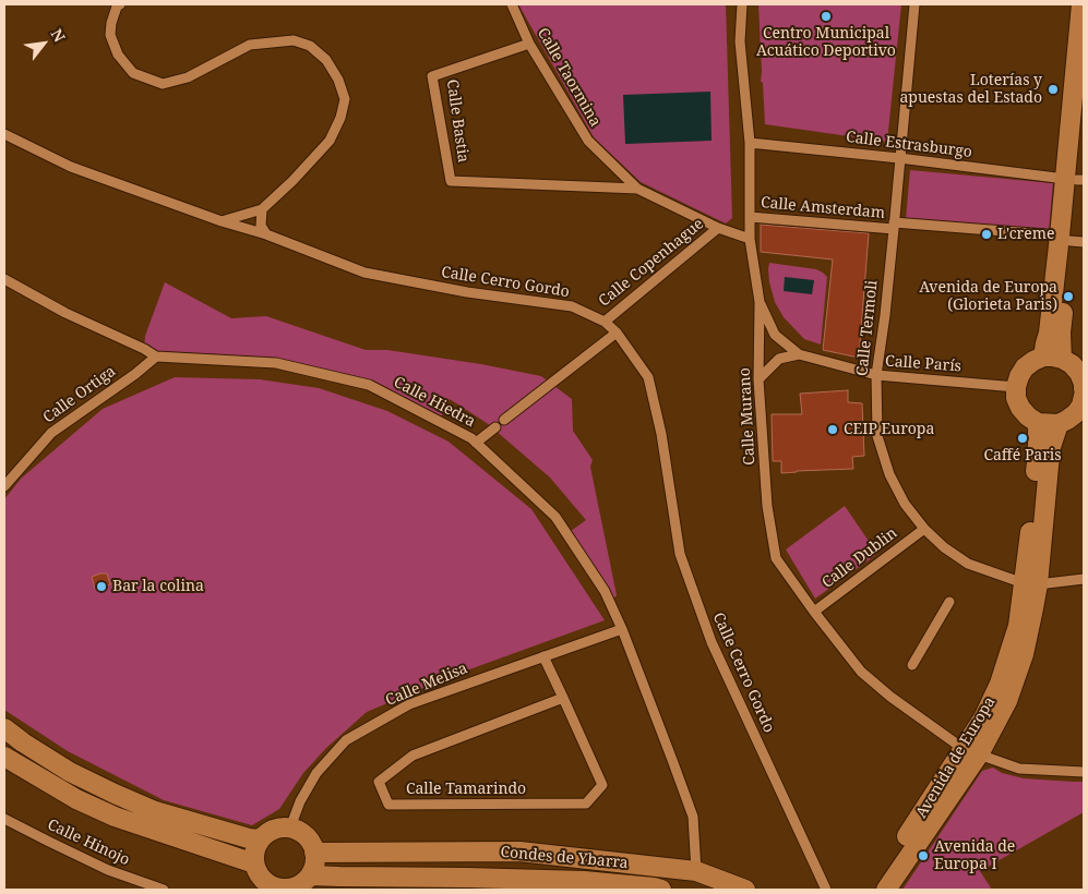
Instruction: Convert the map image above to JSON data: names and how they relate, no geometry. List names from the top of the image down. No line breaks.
{"streets":{"main road":["Avenida de Europa","Condes de Ybarra"],"street":["Calle Taormina","Calle Bastia","Calle Estrasburgo","Calle Amsterdam","Calle Copenhague","Calle Cerro Gordo","Calle Termoli","Calle París","Calle Ortiga","Calle Hiedra","Calle Murano","Calle Dublin","Calle Melisa","Calle Tamarindo","Calle Hinojo"]},"crossings":[["Calle Taormina","Calle Bastia"],["Calle Taormina","Calle Copenhague"],["Calle Taormina","Calle Murano"],["Calle Estrasburgo","Calle Termoli"],["Calle Estrasburgo","Calle Murano"],["Calle Amsterdam","Calle Termoli"],["Calle Amsterdam","Calle Murano"],["Calle Copenhague","Calle Cerro Gordo"],["Calle Termoli","Calle París"],["Calle Termoli","Calle Dublin"],["Calle Termoli","Avenida de Europa"],["Calle París","Calle Murano"],["Calle Ortiga","Calle Hiedra"],["Calle Hiedra","Calle Melisa"],["Calle Hiedra","Condes de Ybarra"],["Calle Murano","Calle Dublin"],["Calle Murano","Avenida de Europa"],["Calle Melisa","Calle Tamarindo"],["Calle Melisa","Condes de Ybarra"]],"places":["Centro Municipal Acuático Deportivo","Loterías y apuestas del Estado","L'creme","Avenida de Europa (Glorieta Paris)","CEIP Europa","Caffé Paris","Bar la colina","Avenida de Europa I"],"north":"top right"}
